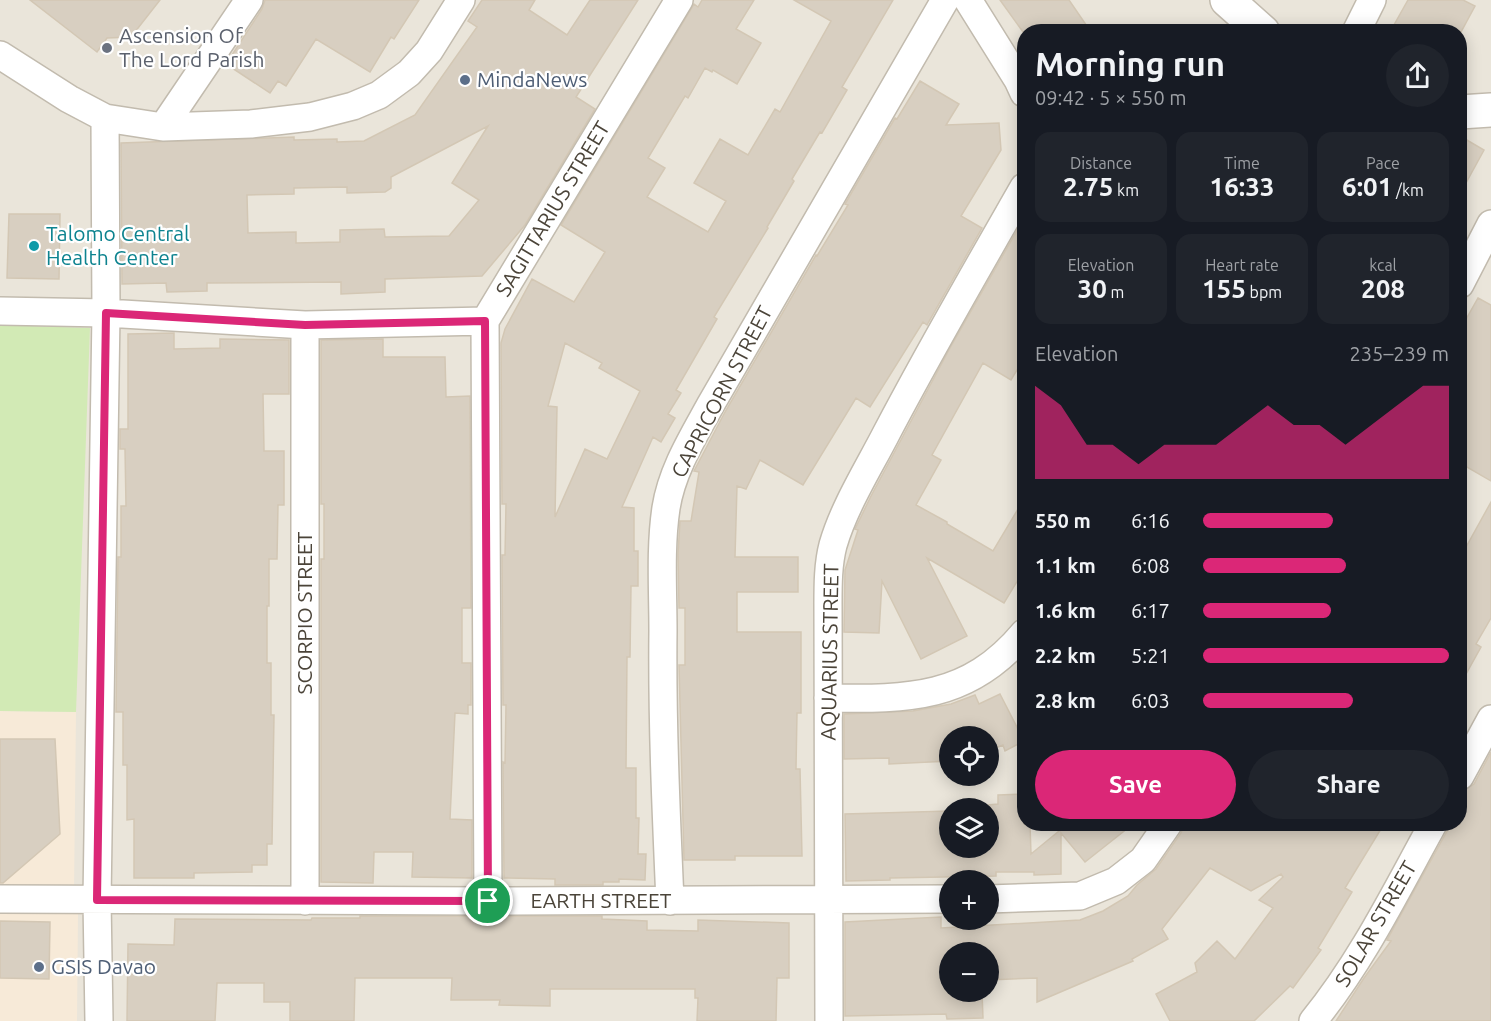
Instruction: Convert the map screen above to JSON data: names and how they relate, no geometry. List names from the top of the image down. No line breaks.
{"streets":{"street":["SAGITTARIUS STREET","CAPRICORN STREET","SCORPIO STREET","AQUARIUS STREET","EARTH STREET","SOLAR STREET"]},"crossings":[["CAPRICORN STREET","EARTH STREET"],["SCORPIO STREET","EARTH STREET"],["AQUARIUS STREET","EARTH STREET"]],"places":["Ascension Of The Lord Parish","MindaNews","Talomo Central Health Center","GSIS Davao"],"page":{"heading":["Morning run","09:42 · 5 × 550 m"],"stats":[["Distance","2.75 km"],["Time","16:33"],["Pace","6:01 /km"],["Elevation","30 m"],["Heart rate","155 bpm"],["kcal","208"]],"chart":["Elevation","235–239 m"],"list":[{"name":"550 m","note":"6:16"},{"name":"1.1 km","note":"6:08"},{"name":"1.6 km","note":"6:17"},{"name":"2.2 km","note":"5:21"},{"name":"2.8 km","note":"6:03"}],"map_buttons":["+","−"],"buttons":["Save","Share"]}}
